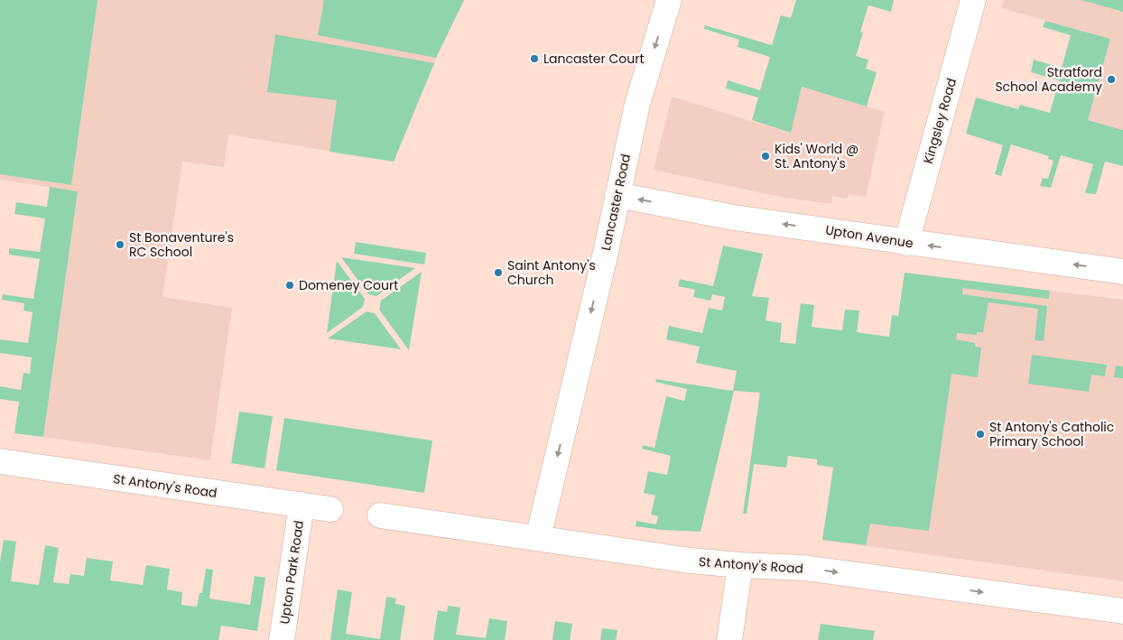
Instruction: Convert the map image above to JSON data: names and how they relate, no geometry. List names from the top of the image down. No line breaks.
{"streets":{"street":["Kingsley Road","Lancaster Road","Upton Avenue","St Antony's Road","Upton Park Road"]},"crossings":[["Kingsley Road","Upton Avenue"],["Lancaster Road","Upton Avenue"],["Lancaster Road","St Antony's Road"],["St Antony's Road","Upton Park Road"]],"one_way":["Lancaster Road","Upton Avenue","St Antony's Road"],"places":["Lancaster Court","Stratford School Academy","Kids' World @ St. Antony's","St Bonaventure's RC School","Saint Antony's Church","Domeney Court","St Antony's Catholic Primary School"]}
